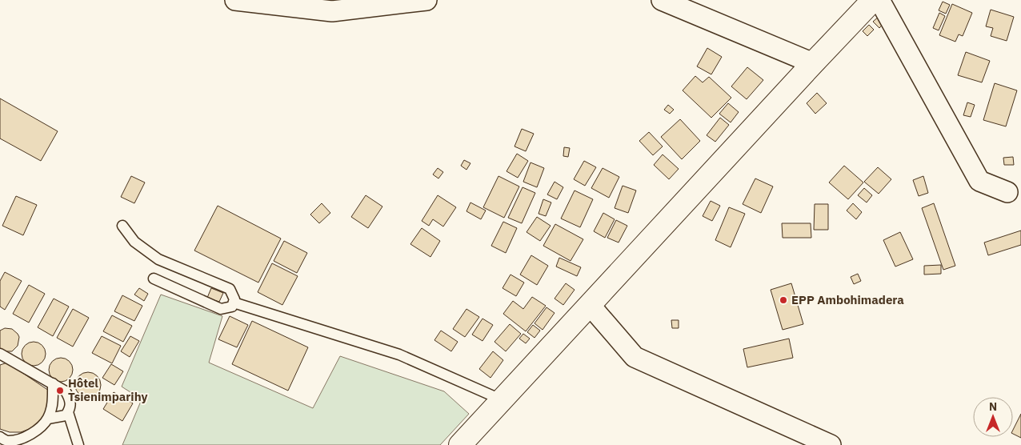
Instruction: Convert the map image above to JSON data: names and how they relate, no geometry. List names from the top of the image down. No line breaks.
{"places":["EPP Ambohimadera","Hôtel Tsienimparihy"],"north":"top"}
